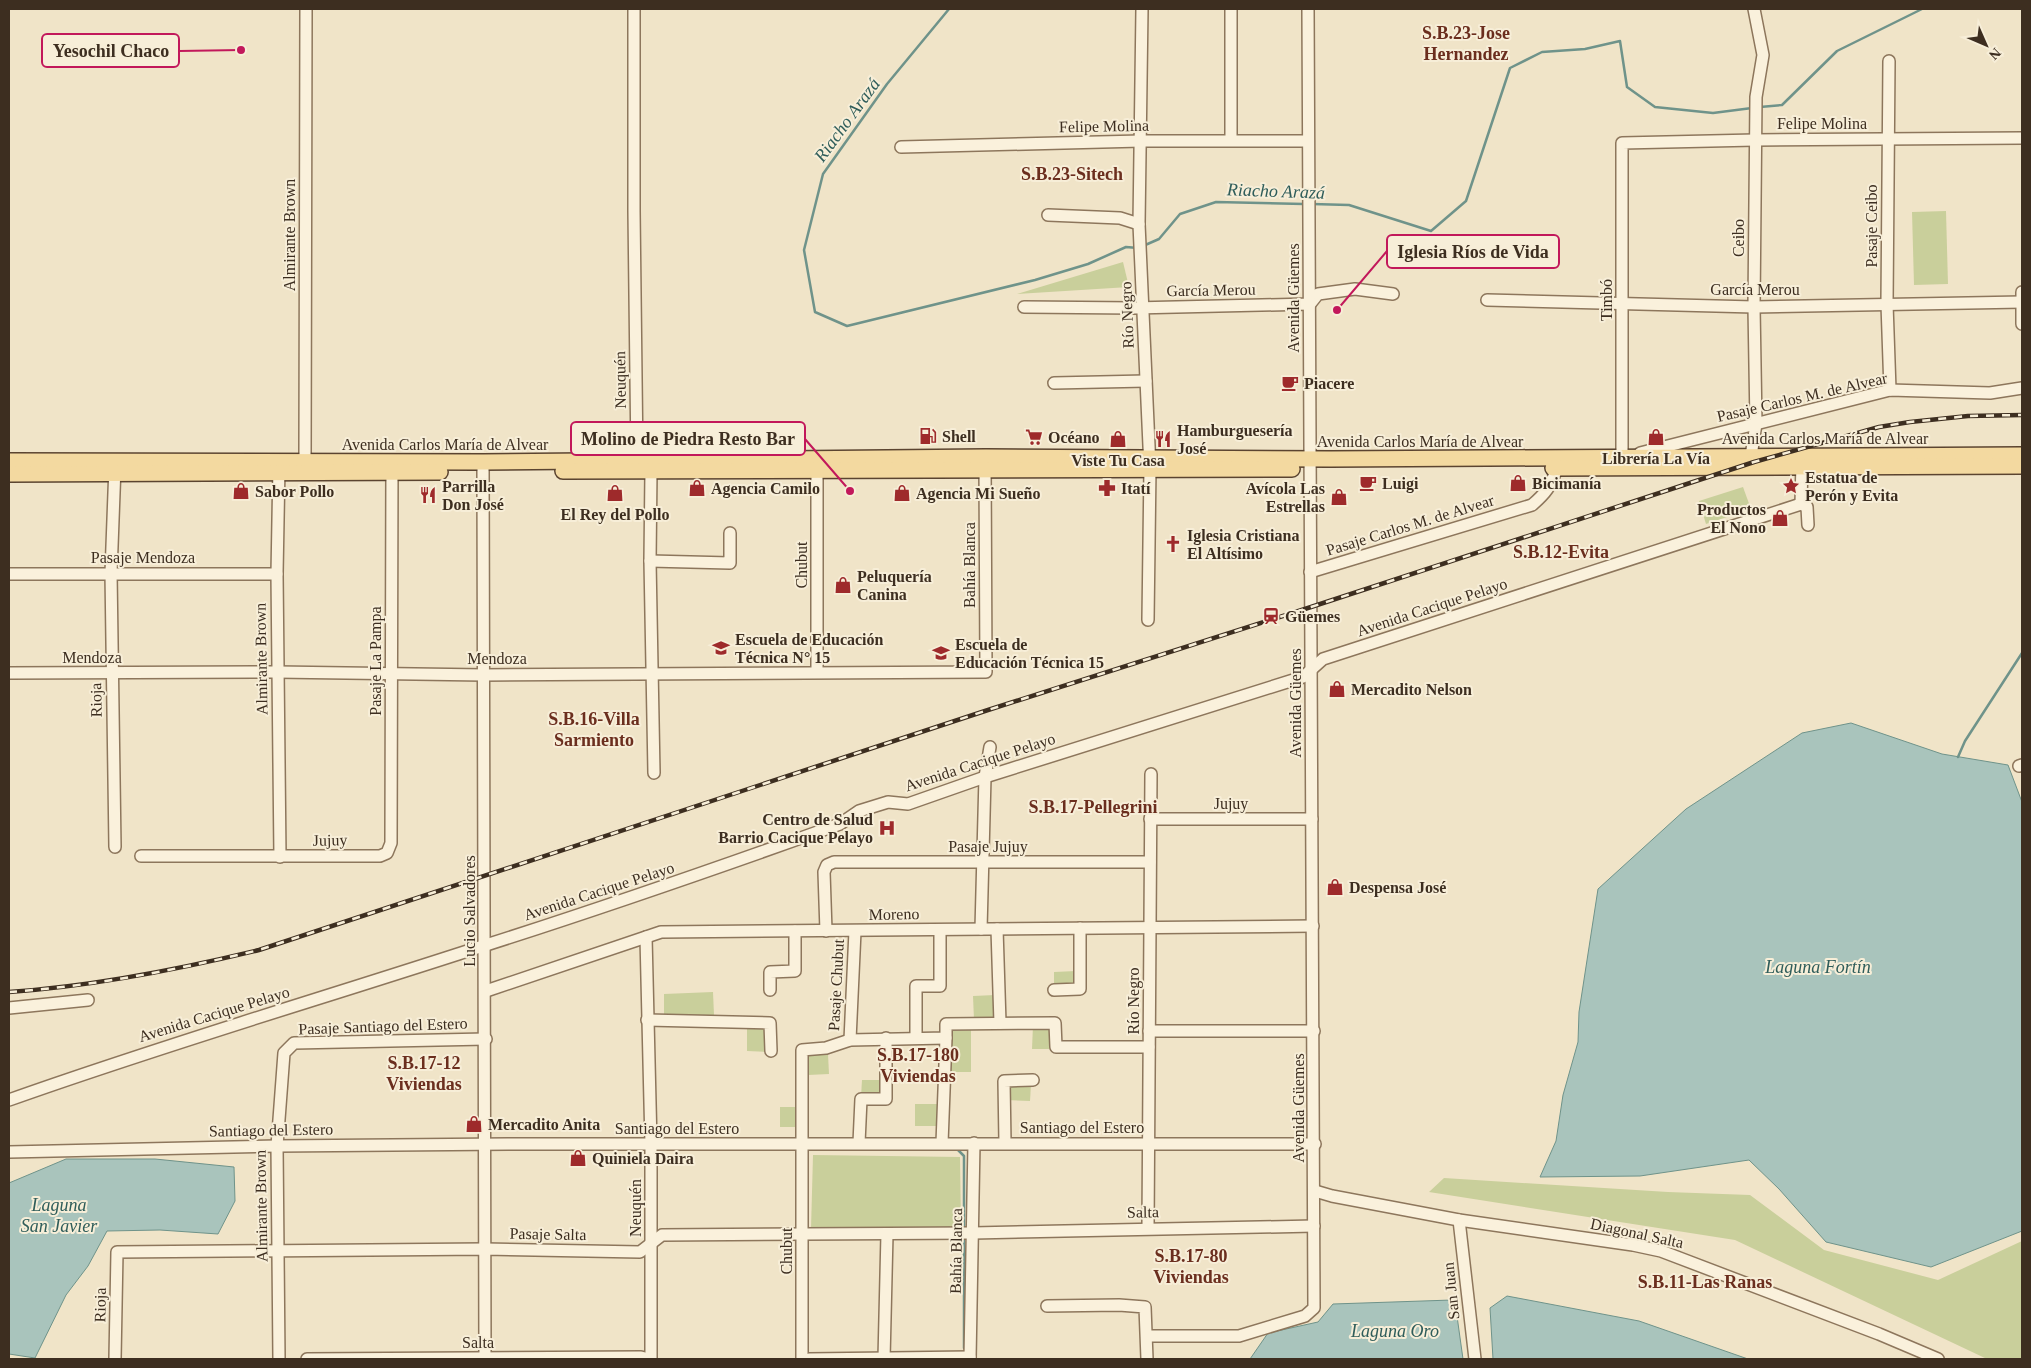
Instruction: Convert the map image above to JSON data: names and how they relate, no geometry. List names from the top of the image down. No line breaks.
{"streets":{"main road":["Avenida Carlos María de Alvear"],"street":["Felipe Molina","Pasaje Ceibo","Almirante Brown","Ceibo","García Merou","Avenida Güemes","Timbó","Río Negro","Neuquén","Pasaje Carlos M. de Alvear","Pasaje Mendoza","Chubut","Bahía Blanca","Avenida Cacique Pelayo","Mendoza","Pasaje La Pampa","Rioja","Jujuy","Pasaje Jujuy","Lucio Salvadores","Moreno","Pasaje Chubut","Pasaje Santiago del Estero","Santiago del Estero","Salta","Diagonal Salta","Pasaje Salta","San Juan"]},"crossings":[["Felipe Molina","Pasaje Ceibo"],["Felipe Molina","Ceibo"],["Felipe Molina","Avenida Güemes"],["Felipe Molina","Timbó"],["Felipe Molina","Río Negro"],["Pasaje Ceibo","García Merou"],["Pasaje Ceibo","Pasaje Carlos M. de Alvear"],["Almirante Brown","Avenida Carlos María de Alvear"],["Almirante Brown","Pasaje Mendoza"],["Almirante Brown","Mendoza"],["Almirante Brown","Jujuy"],["Almirante Brown","Pasaje Santiago del Estero"],["Almirante Brown","Santiago del Estero"],["Almirante Brown","Pasaje Salta"],["Ceibo","García Merou"],["Ceibo","Pasaje Carlos M. de Alvear"],["Ceibo","Avenida Carlos María de Alvear"],["García Merou","Avenida Güemes"],["García Merou","Timbó"],["García Merou","Río Negro"],["Avenida Güemes","Pasaje Carlos M. de Alvear"],["Avenida Güemes","Avenida Carlos María de Alvear"],["Avenida Güemes","Avenida Cacique Pelayo"],["Avenida Güemes","Jujuy"],["Avenida Güemes","Moreno"],["Avenida Güemes","Santiago del Estero"],["Avenida Güemes","Salta"],["Avenida Güemes","Diagonal Salta"],["Timbó","Pasaje Carlos M. de Alvear"],["Timbó","Avenida Carlos María de Alvear"],["Río Negro","Avenida Carlos María de Alvear"],["Río Negro","Jujuy"],["Río Negro","Pasaje Jujuy"],["Río Negro","Moreno"],["Río Negro","Santiago del Estero"],["Río Negro","Salta"],["Neuquén","Avenida Carlos María de Alvear"],["Neuquén","Moreno"],["Neuquén","Santiago del Estero"],["Neuquén","Salta"],["Neuquén","Pasaje Salta"],["Pasaje Carlos M. de Alvear","Avenida Carlos María de Alvear"],["Avenida Carlos María de Alvear","Chubut"],["Avenida Carlos María de Alvear","Bahía Blanca"],["Avenida Carlos María de Alvear","Pasaje La Pampa"],["Avenida Carlos María de Alvear","Rioja"],["Avenida Carlos María de Alvear","Lucio Salvadores"],["Pasaje Mendoza","Rioja"],["Chubut","Mendoza"],["Chubut","Pasaje Chubut"],["Chubut","Santiago del Estero"],["Chubut","Pasaje Salta"],["Bahía Blanca","Mendoza"],["Bahía Blanca","Santiago del Estero"],["Bahía Blanca","Salta"],["Bahía Blanca","Pasaje Salta"],["Avenida Cacique Pelayo","Lucio Salvadores"],["Mendoza","Pasaje La Pampa"],["Mendoza","Rioja"],["Mendoza","Lucio Salvadores"],["Pasaje La Pampa","Jujuy"],["Rioja","Pasaje Salta"],["Pasaje Jujuy","Pasaje Chubut"],["Lucio Salvadores","Moreno"],["Lucio Salvadores","Pasaje Santiago del Estero"],["Lucio Salvadores","Santiago del Estero"],["Lucio Salvadores","Salta"],["Lucio Salvadores","Pasaje Salta"],["Moreno","Pasaje Chubut"],["Salta","Pasaje Salta"],["Diagonal Salta","San Juan"]],"districts":["S.B.23-Jose Hernandez","S.B.23-Sitech","S.B.12-Evita","S.B.16-Villa Sarmiento","S.B.17-Pellegrini","S.B.17-180 Viviendas","S.B.17-12 Viviendas","S.B.17-80 Viviendas","S.B.11-Las Ranas"],"water":["Riacho Arazá","Laguna Fortín","Laguna San Javier","Laguna Oro"],"places":{"other":["Yesochil Chaco","Iglesia Ríos de Vida","Molino de Piedra Resto Bar"],"cafe":["Piacere","Luigi"],"fuel station":["Shell"],"supermarket":["Océano"],"shop":["Librería La Vía","Viste Tu Casa","Bicimanía","Agencia Camilo","Sabor Pollo","El Rey del Pollo","Agencia Mi Sueño","Avícola Las Estrellas","Productos El Nono","Peluquería Canina","Mercadito Nelson","Despensa José","Mercadito Anita","Quiniela Daira"],"restaurant":["Hamburguesería José","Parrilla Don José"],"place":["Estatua de Perón y Evita"],"pharmacy":["Itatí"],"church":["Iglesia Cristiana El Altísimo"],"station":["Güemes"],"school or university":["Escuela de Educación Técnica N° 15","Escuela de Educación Técnica 15"],"hospital":["Centro de Salud Barrio Cacique Pelayo"]},"north":"bottom right"}
